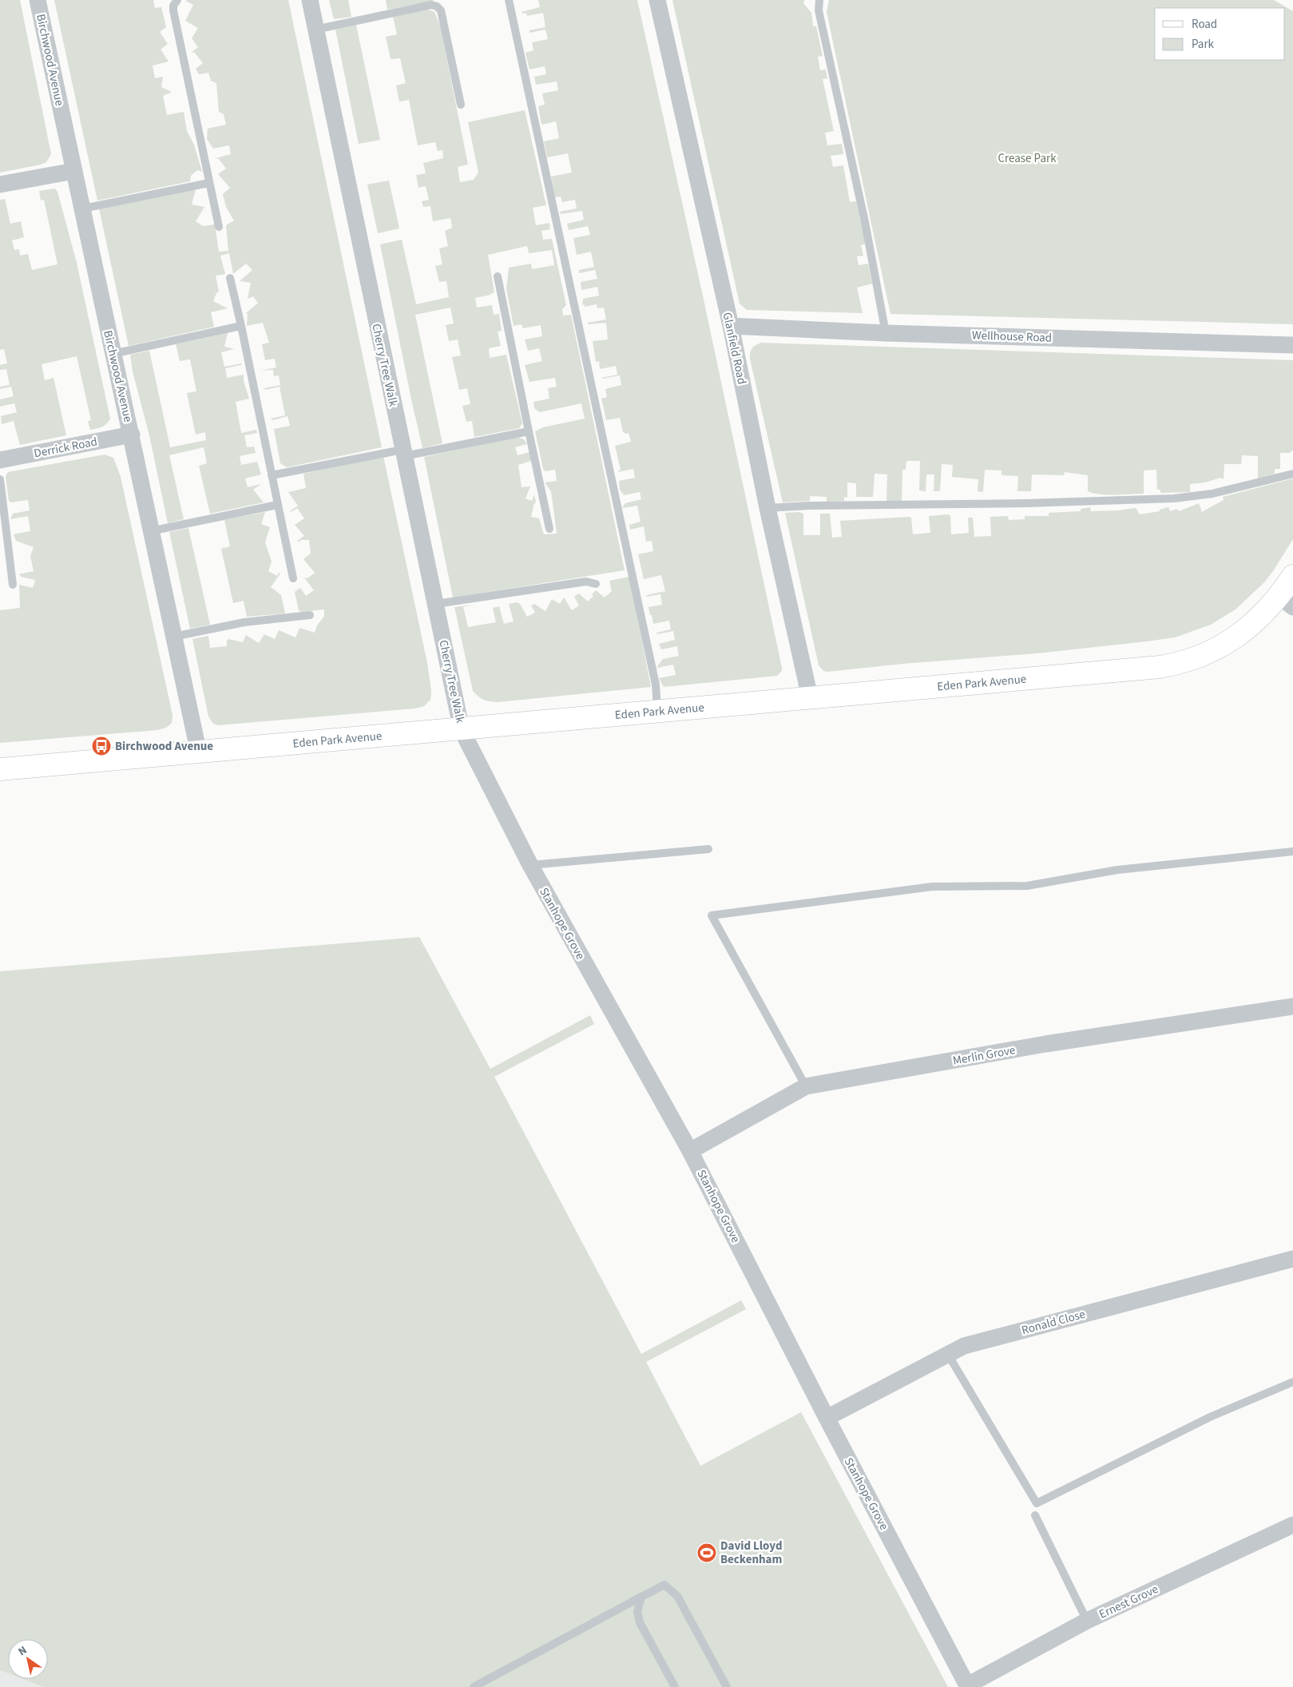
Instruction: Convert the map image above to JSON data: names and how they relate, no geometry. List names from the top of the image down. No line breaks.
{"streets":{"street":["Birchwood Avenue","Wellhouse Road","Glanfield Road","Cherry Tree Walk","Derrick Road","Eden Park Avenue","Stanhope Grove","Merlin Grove","Ronald Close","Ernest Grove"]},"crossings":[["Birchwood Avenue","Derrick Road"],["Birchwood Avenue","Eden Park Avenue"],["Wellhouse Road","Glanfield Road"],["Glanfield Road","Eden Park Avenue"],["Cherry Tree Walk","Eden Park Avenue"],["Cherry Tree Walk","Stanhope Grove"],["Eden Park Avenue","Stanhope Grove"],["Stanhope Grove","Merlin Grove"],["Stanhope Grove","Ronald Close"],["Stanhope Grove","Ernest Grove"]],"parks":["Crease Park"],"places":{"bus stop":["Birchwood Avenue"],"sports":["David Lloyd Beckenham"]},"legend":["Road","Park"],"north":"top left"}
